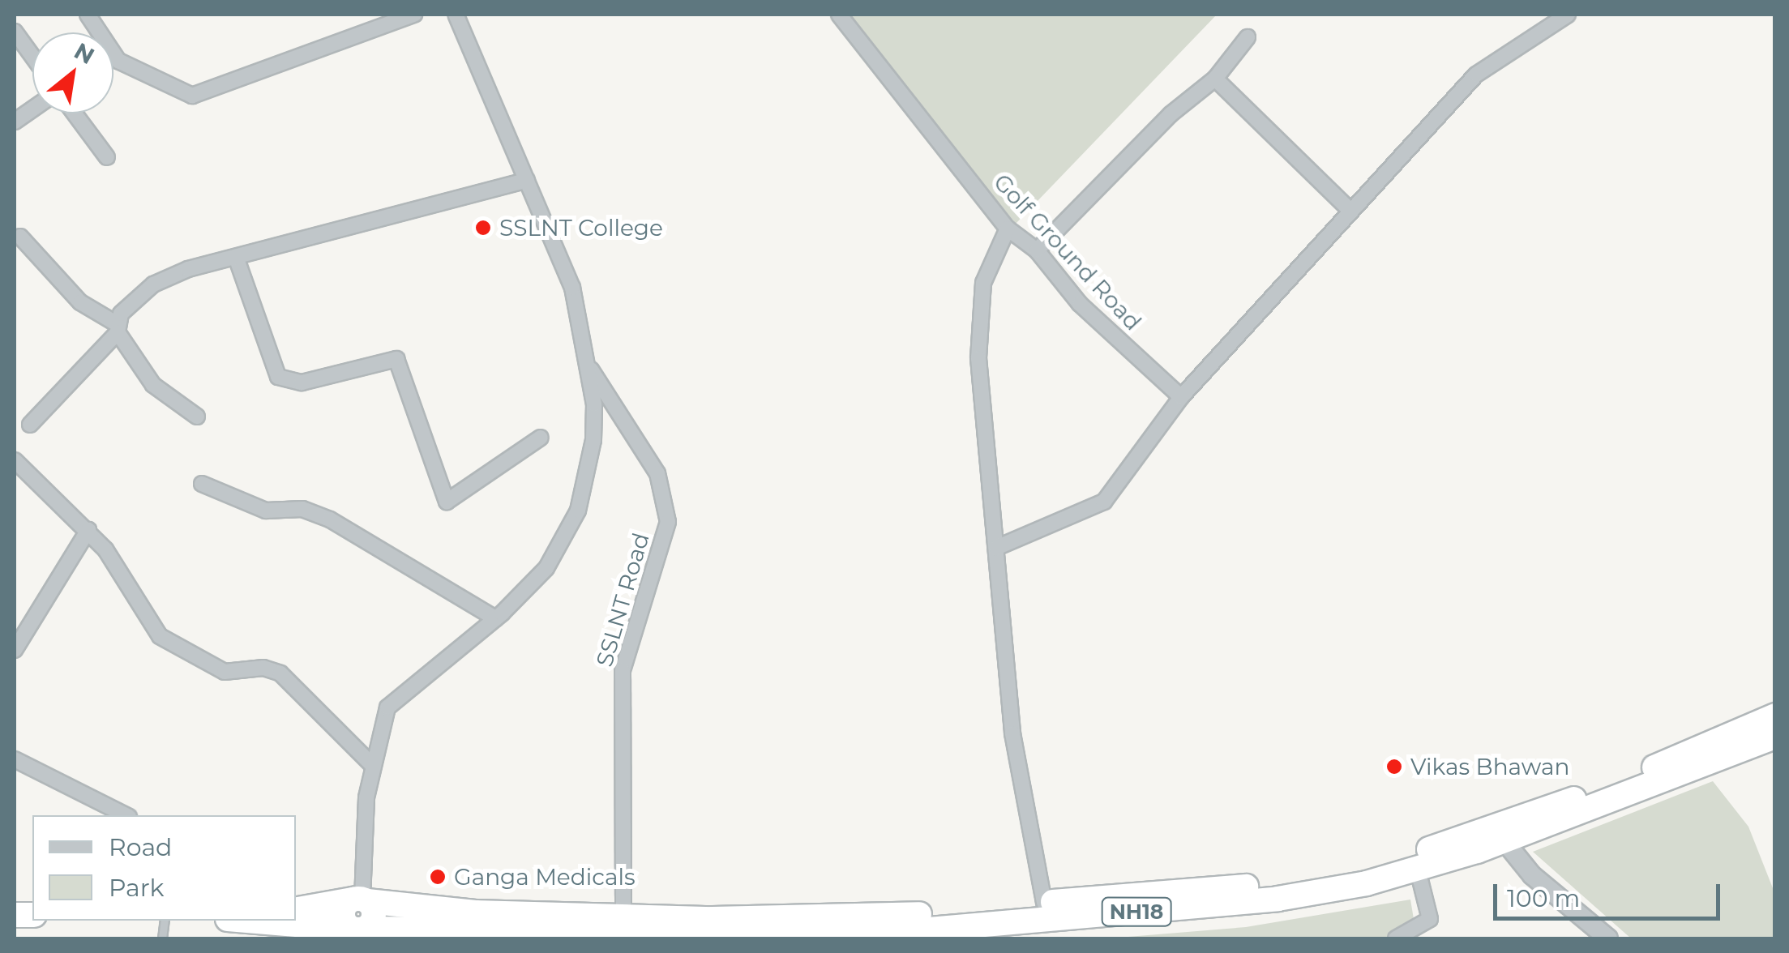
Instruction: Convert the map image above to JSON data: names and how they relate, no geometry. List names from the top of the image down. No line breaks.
{"streets":{"highway":["NH18"],"street":["Golf Ground Road","SSLNT Road"]},"crossings":[["SSLNT Road","NH18"]],"places":["SSLNT College","Vikas Bhawan","Ganga Medicals"],"legend":["Road","Park"],"scale_bar":"100 m","north":"top right"}
